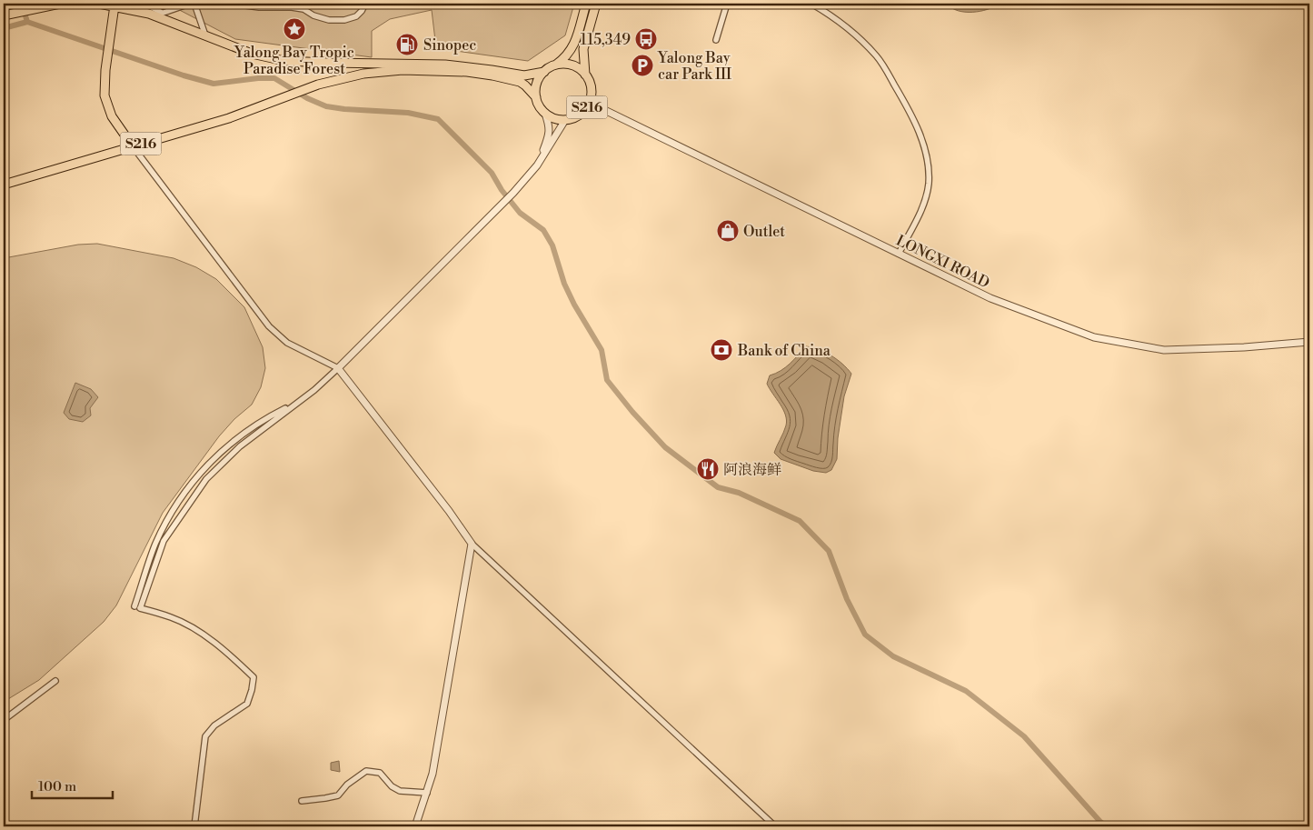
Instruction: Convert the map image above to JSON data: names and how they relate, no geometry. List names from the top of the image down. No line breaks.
{"streets":{"main road":["S216"],"street":["LONGXI ROAD"]},"crossings":[["S216","LONGXI ROAD"]],"places":{"place":["Yalong Bay Tropic Paradise Forest"],"bus stop":["115,349"],"fuel station":["Sinopec"],"parking":["Yalong Bay car Park III"],"shop":["Outlet"],"bank":["Bank of China"],"restaurant":["阿浪海鲜"]},"scale_bar":"100 m"}
